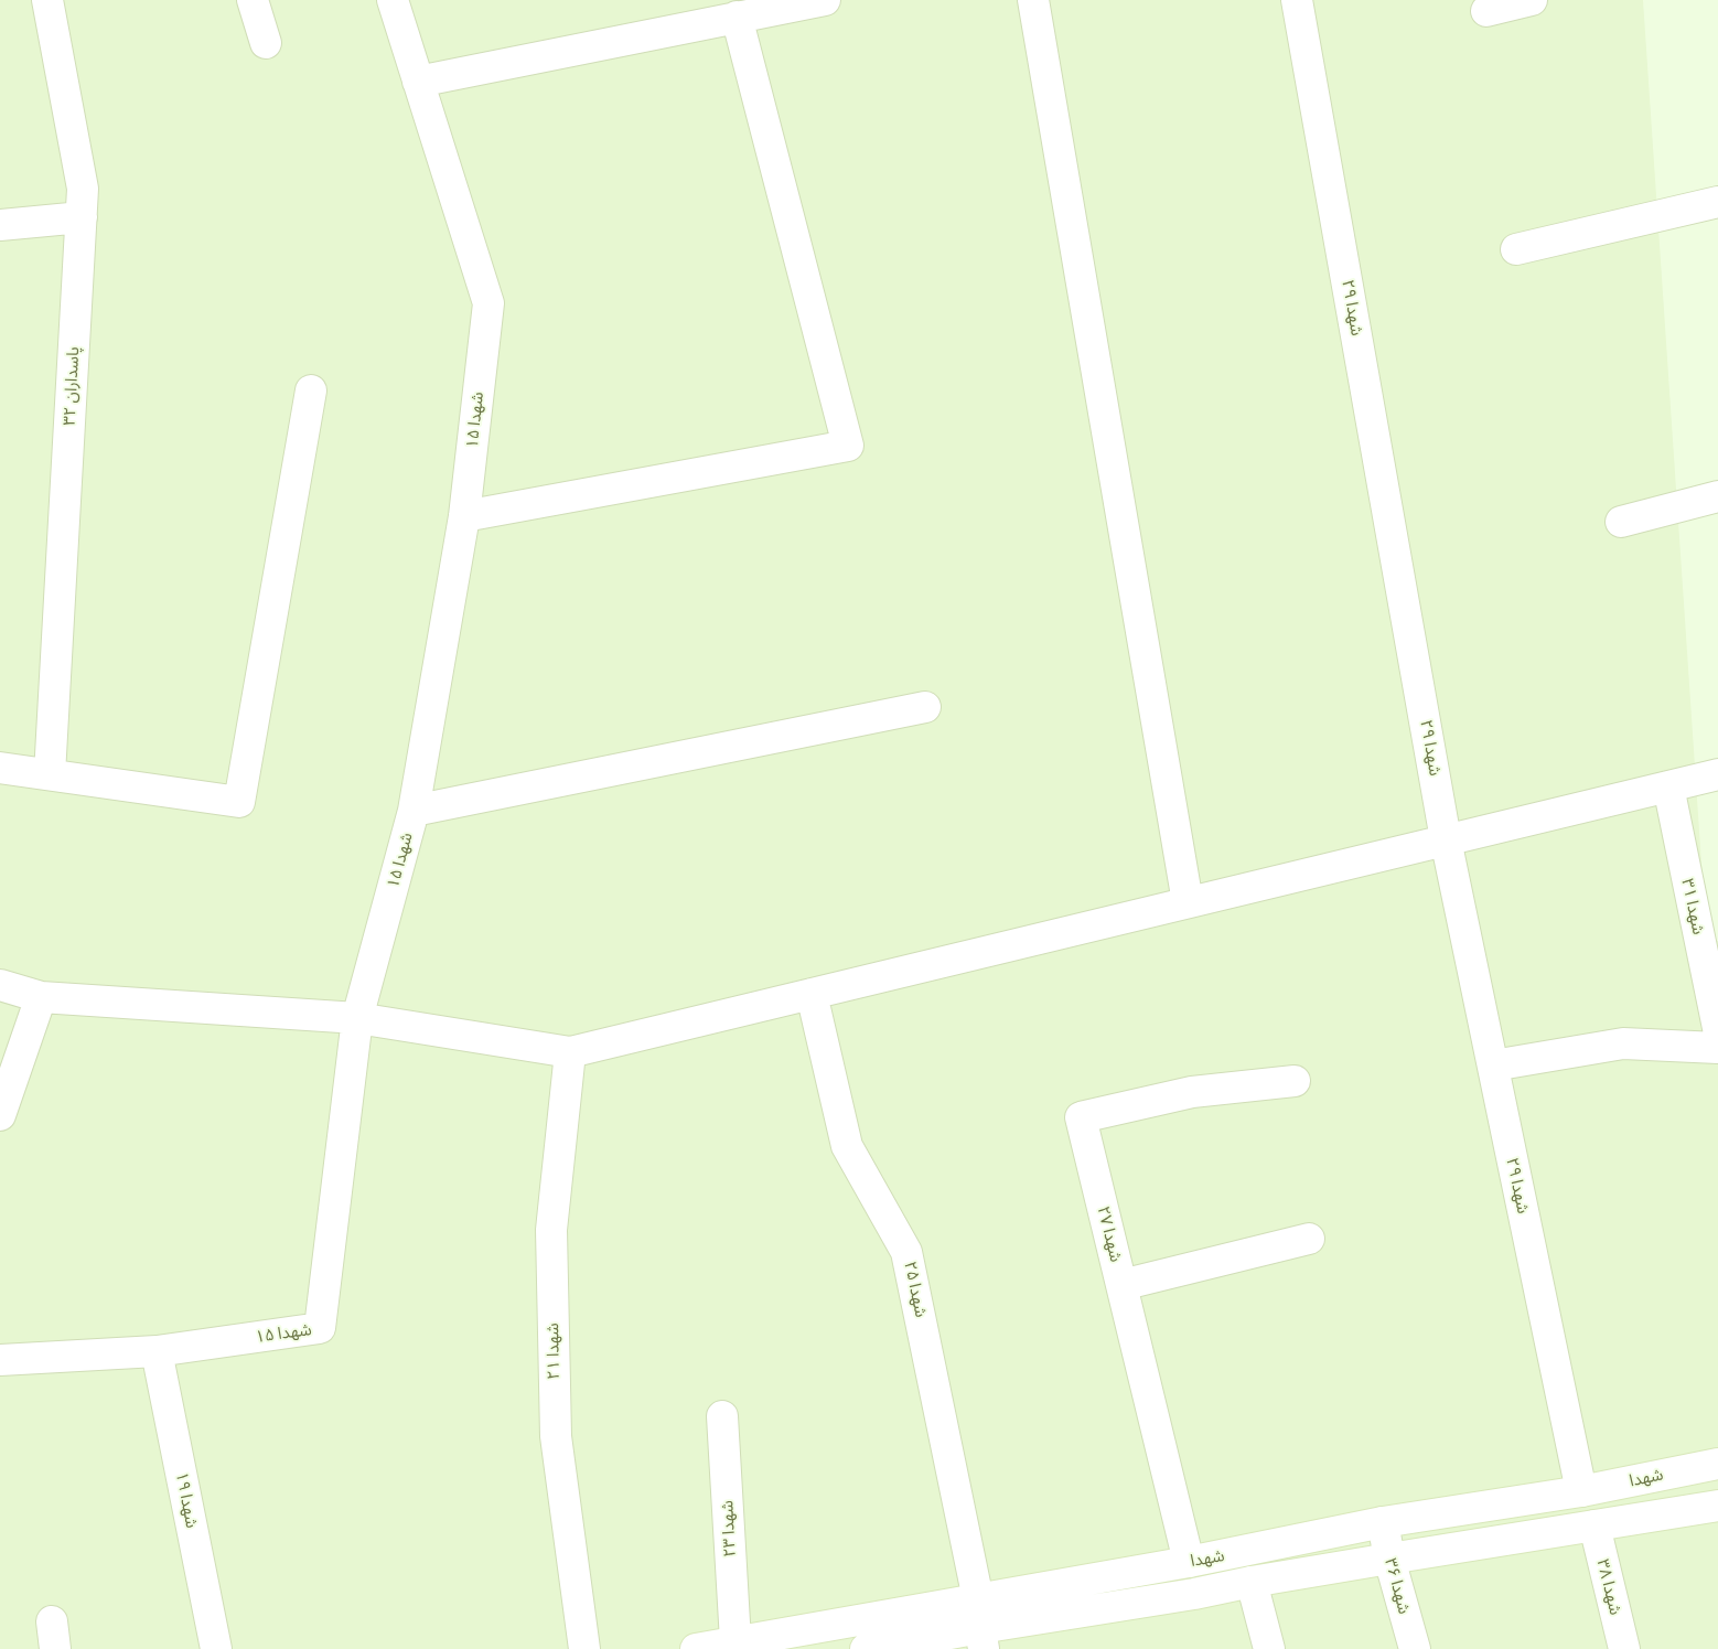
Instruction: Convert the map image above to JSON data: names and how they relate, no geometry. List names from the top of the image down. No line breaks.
{"streets":{"street":["شهدا ۲۹","پاسداران ۳۲","شهدا ۱۵","شهدا ۳۱","شهدا ۲۷","شهدا ۲۵","شهدا ۲۱","شهدا","شهدا ۱۹","شهدا ۲۳","شهدا ۳۶","شهدا ۳۸"]},"crossings":[["شهدا ۲۹","شهدا"],["شهدا ۱۵","شهدا ۱۹"],["شهدا ۲۷","شهدا"],["شهدا ۲۵","شهدا"],["شهدا","شهدا ۲۳"],["شهدا","شهدا ۳۶"],["شهدا","شهدا ۳۸"]]}
